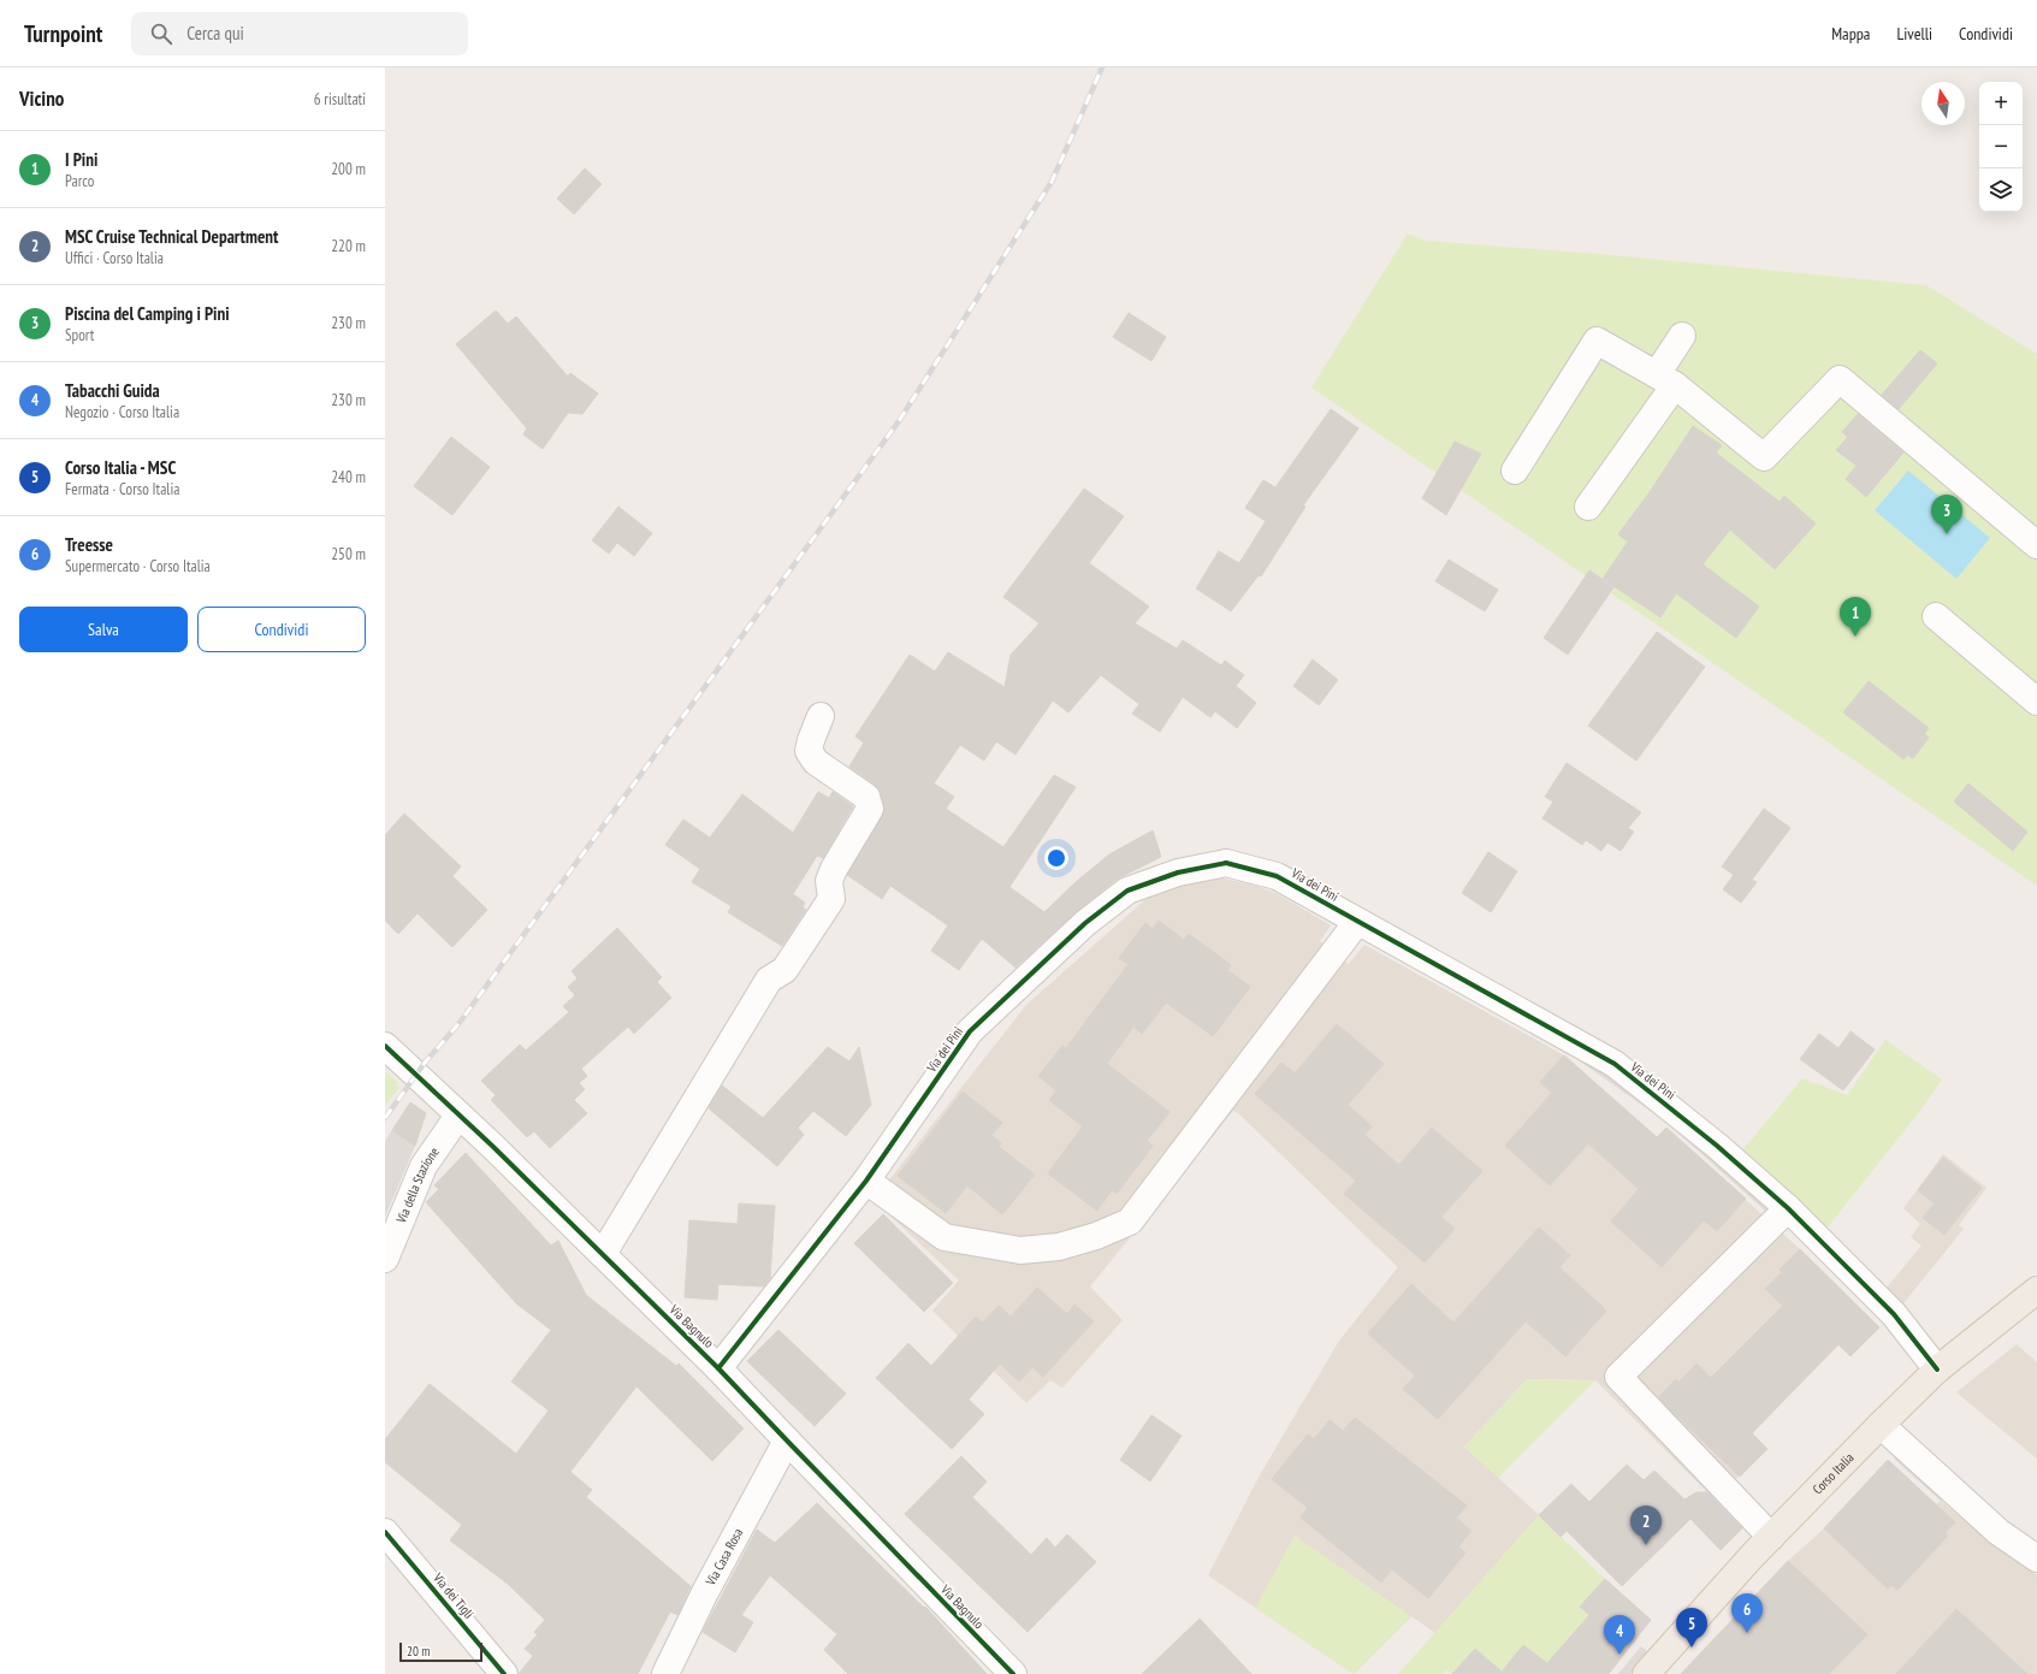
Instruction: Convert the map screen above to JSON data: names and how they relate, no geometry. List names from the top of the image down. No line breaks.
{"streets":{"main road":["Corso Italia"],"street":["Via dei Pini","Via della Stazione","Via Bagnulo","Via Casa Rosa","Via dei Tigli"]},"crossings":[["Via dei Pini","Via Bagnulo"],["Via dei Pini","Corso Italia"],["Via della Stazione","Via Bagnulo"],["Via Bagnulo","Via Casa Rosa"]],"scale_bar":"20 m","north":"top","page":{"header":"Turnpoint","search":"Cerca qui","nav":["Mappa","Livelli","Condividi"],"heading":["Vicino","6 risultati"],"map_buttons":["+","−"],"list":[{"mark":"1","name":"I Pini","note":"Parco","value":"200 m"},{"mark":"2","name":"MSC Cruise Technical Department","note":"Uffici · Corso Italia","value":"220 m"},{"mark":"3","name":"Piscina del Camping i Pini","note":"Sport","value":"230 m"},{"mark":"4","name":"Tabacchi Guida","note":"Negozio · Corso Italia","value":"230 m"},{"mark":"5","name":"Corso Italia - MSC","note":"Fermata · Corso Italia","value":"240 m"},{"mark":"6","name":"Treesse","note":"Supermercato · Corso Italia","value":"250 m"}],"pins":["3","1","2","6","5","4"],"buttons":["Salva","Condividi"],"scale":"20 m"}}
